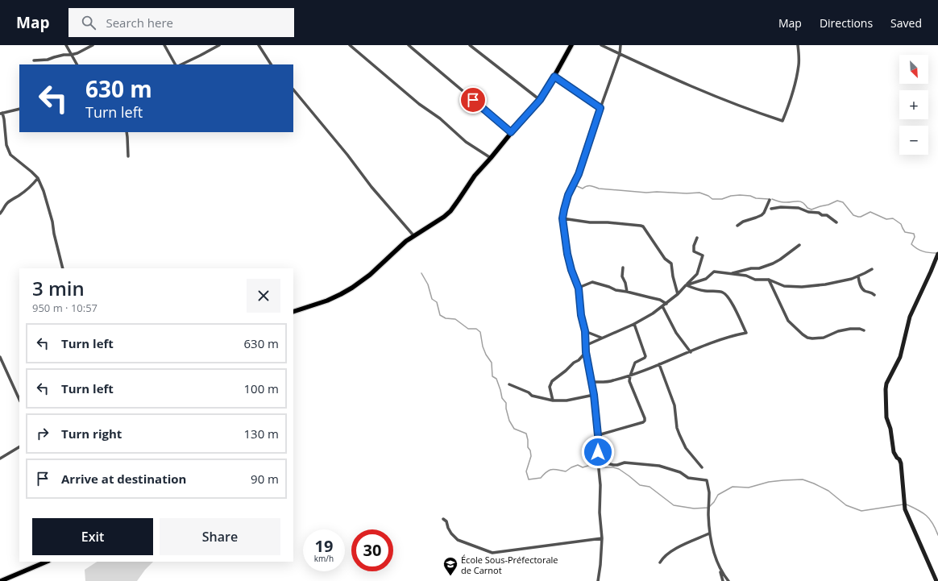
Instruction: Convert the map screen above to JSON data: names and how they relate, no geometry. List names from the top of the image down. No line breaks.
{"places":{"school or university":["École Sous-Préfectorale de Carnot"]},"north":"bottom right","page":{"header":"Map","search":"Search here","nav":["Map","Directions","Saved"],"map_buttons":["+","−"],"turn":["630 m","Turn left"],"heading":["3 min","950 m · 10:57"],"list":[{"name":"Turn left","value":"630 m"},{"name":"Turn left","value":"100 m"},{"name":"Turn right","value":"130 m"},{"name":"Arrive at destination","value":"90 m"}],"buttons":["Exit","Share"],"speed":"19 km/h","limit":"30"}}
